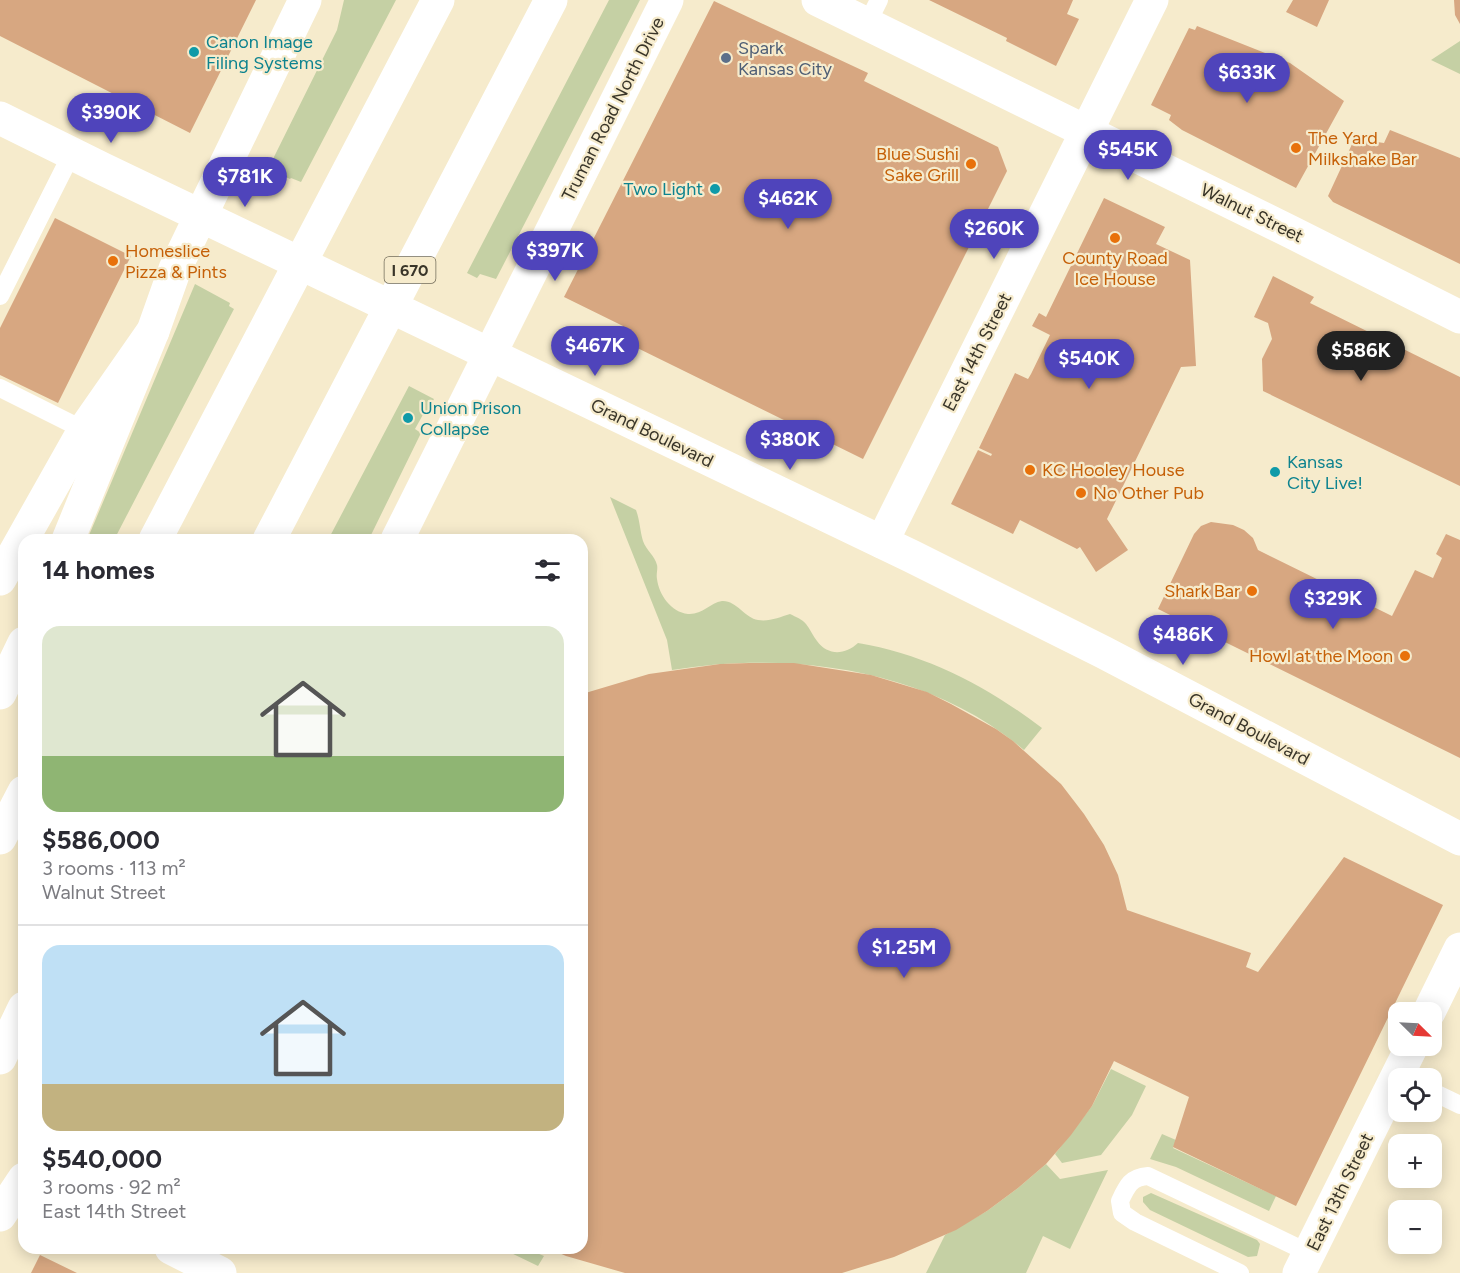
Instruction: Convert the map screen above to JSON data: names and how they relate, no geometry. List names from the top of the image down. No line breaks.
{"streets":{"main road":["Truman Road North Drive","Walnut Street","I 670","East 14th Street","Grand Boulevard","East 13th Street"]},"crossings":[["Truman Road North Drive","Grand Boulevard"],["Walnut Street","East 14th Street"],["East 14th Street","Grand Boulevard"]],"places":["Canon Image Filing Systems","Spark Kansas City","The Yard Milkshake Bar","Blue Sushi Sake Grill","Two Light","County Road Ice House","Homeslice Pizza & Pints","Union Prison Collapse","KC Hooley House","Kansas City Live!","No Other Pub","Shark Bar","Howl at the Moon"],"north":"bottom right","page":{"price":["$633K","$390K","$545K","$781K","$462K","$260K","$397K","$467K","$586K","$540K","$380K","$329K","$486K","$1.25M"],"heading":"14 homes","list":[{"name":"$586,000","note":"3 rooms · 113 m² · Walnut Street"},{"name":"$540,000","note":"3 rooms · 92 m² · East 14th Street"}],"map_buttons":["+","−"]}}
